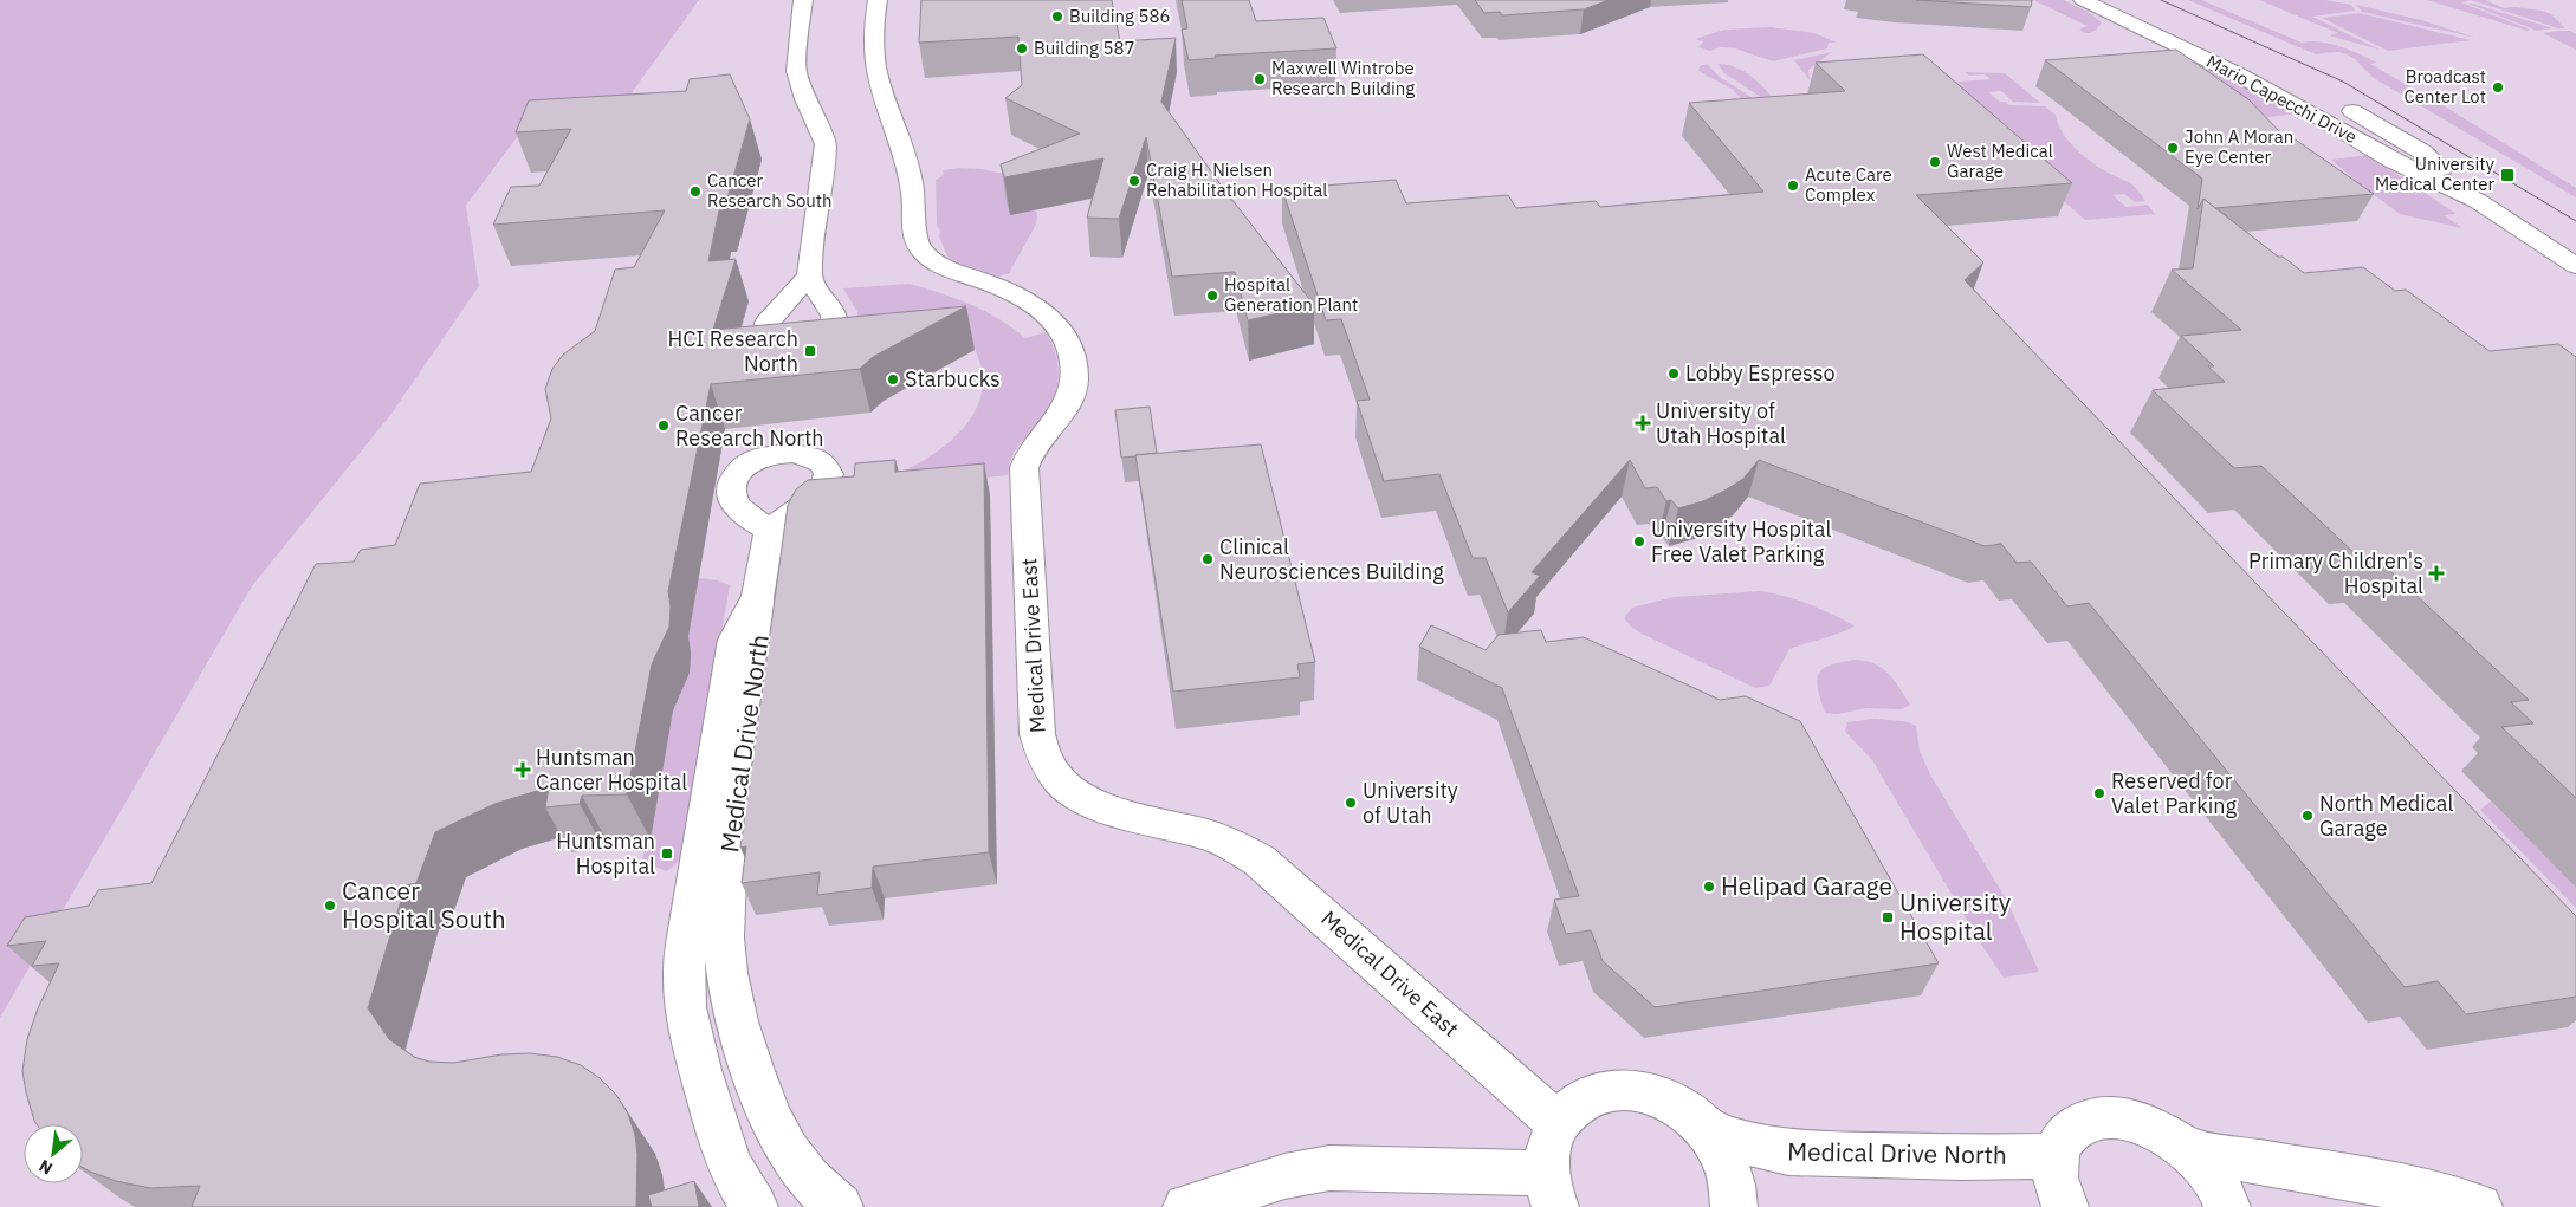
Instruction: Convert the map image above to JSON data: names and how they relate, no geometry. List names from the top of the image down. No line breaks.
{"streets":{"street":["Mario Capecchi Drive","Medical Drive East","Medical Drive North"]},"places":{"other":["Building 586","Building 587","Maxwell Wintrobe Research Building","Broadcast Center Lot","John A Moran Eye Center","West Medical Garage","Craig H. Nielsen Rehabilitation Hospital","Acute Care Complex","Cancer Research South","Hospital Generation Plant","Lobby Espresso","Starbucks","Cancer Research North","University Hospital Free Valet Parking","Clinical Neurosciences Building","Reserved for Valet Parking","University of Utah","North Medical Garage","Helipad Garage","Cancer Hospital South"],"transit":["University Medical Center","HCI Research North","Huntsman Hospital","University Hospital"],"health":["University of Utah Hospital","Primary Children's Hospital","Huntsman Cancer Hospital"]},"north":"bottom left"}
